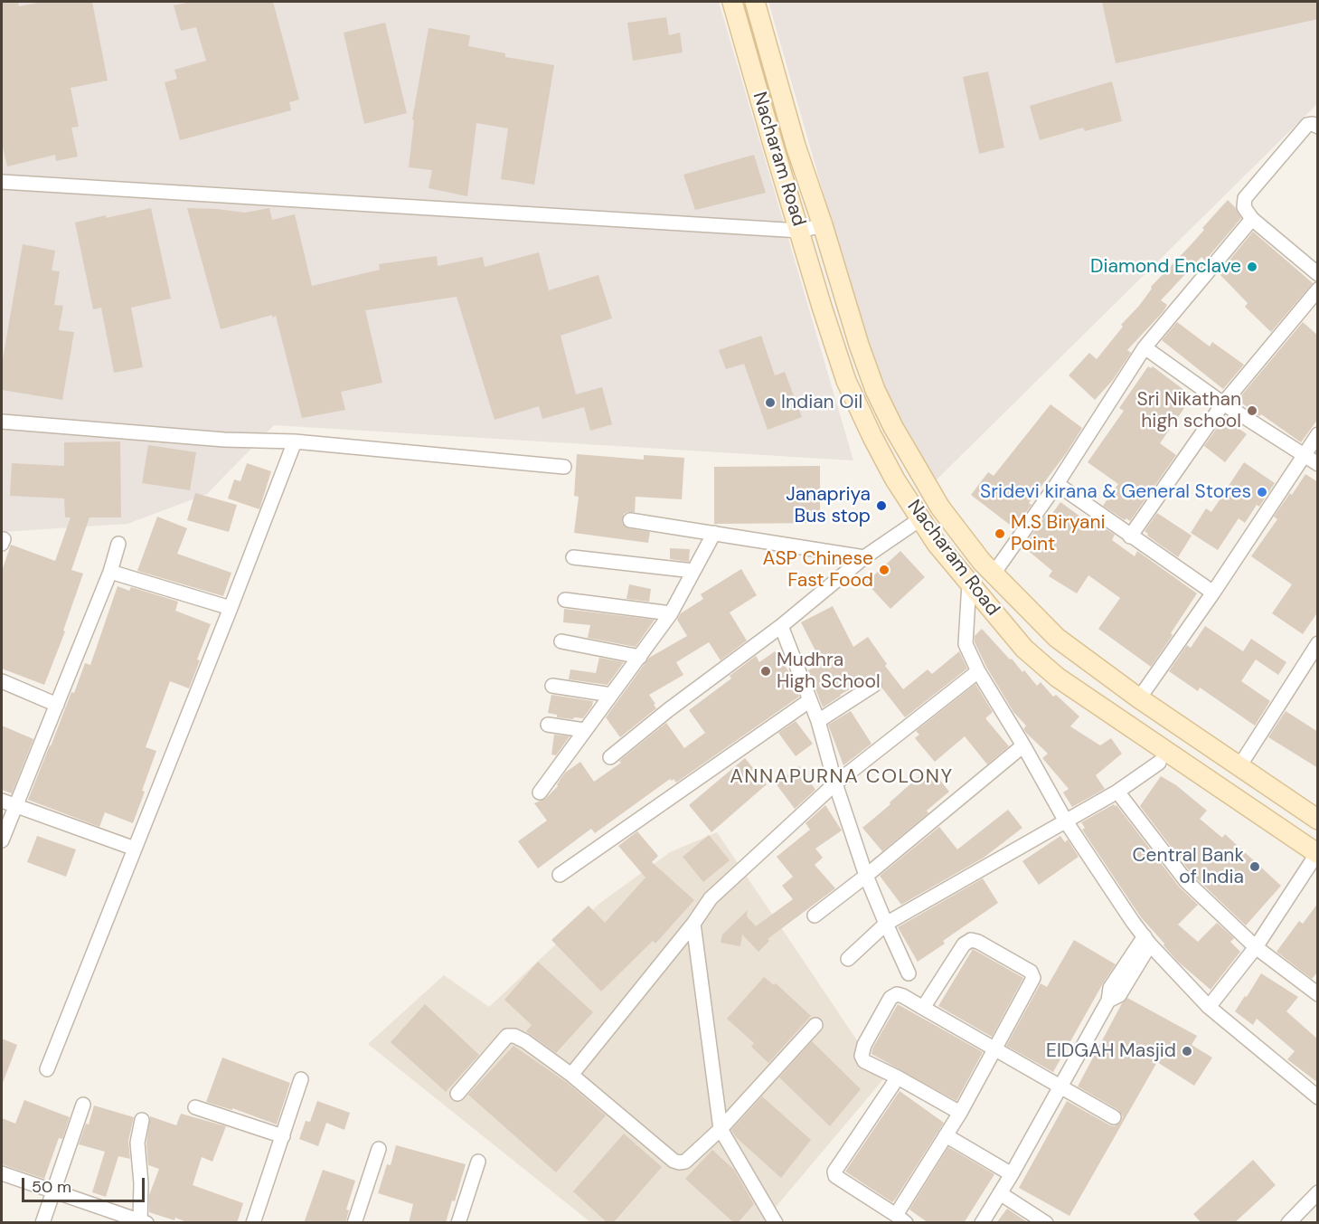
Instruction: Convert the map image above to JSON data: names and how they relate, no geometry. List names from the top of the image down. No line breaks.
{"streets":{"main road":["Nacharam Road"]},"districts":["ANNAPURNA COLONY"],"places":["Diamond Enclave","Indian Oil","Sri Nikathan high school","Sridevi kirana & General Stores","Janapriya Bus stop","M.S Biryani Point","ASP Chinese Fast Food","Mudhra High School","Central Bank of India","EIDGAH Masjid"],"scale_bar":"50 m"}
